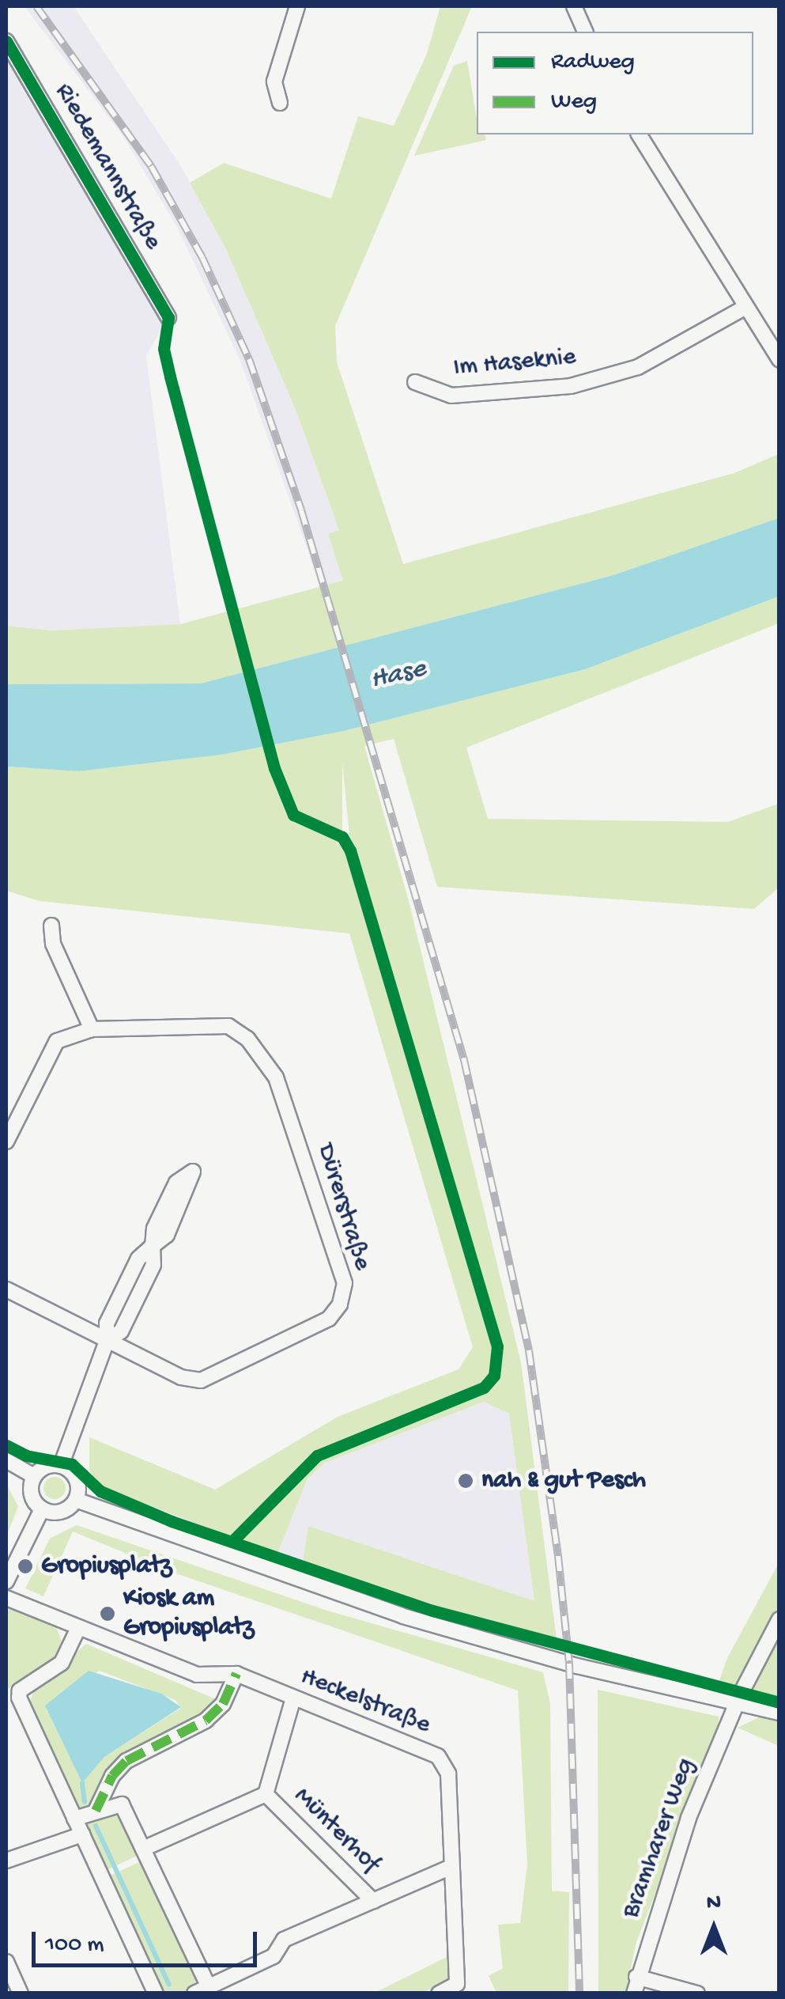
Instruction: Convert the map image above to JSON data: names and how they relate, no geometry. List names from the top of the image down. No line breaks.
{"streets":{"street":["Riedemannstraße","Im Haseknie","Dürerstraße","Heckelstraße","Münterhof","Bramharer Weg"]},"crossings":[["Heckelstraße","Münterhof"]],"water":["Hase"],"places":["nah & gut Pesch","Gropiusplatz","Kiosk am Gropiusplatz"],"legend":["Radweg","Weg"],"scale_bar":"100 m","north":"top"}
